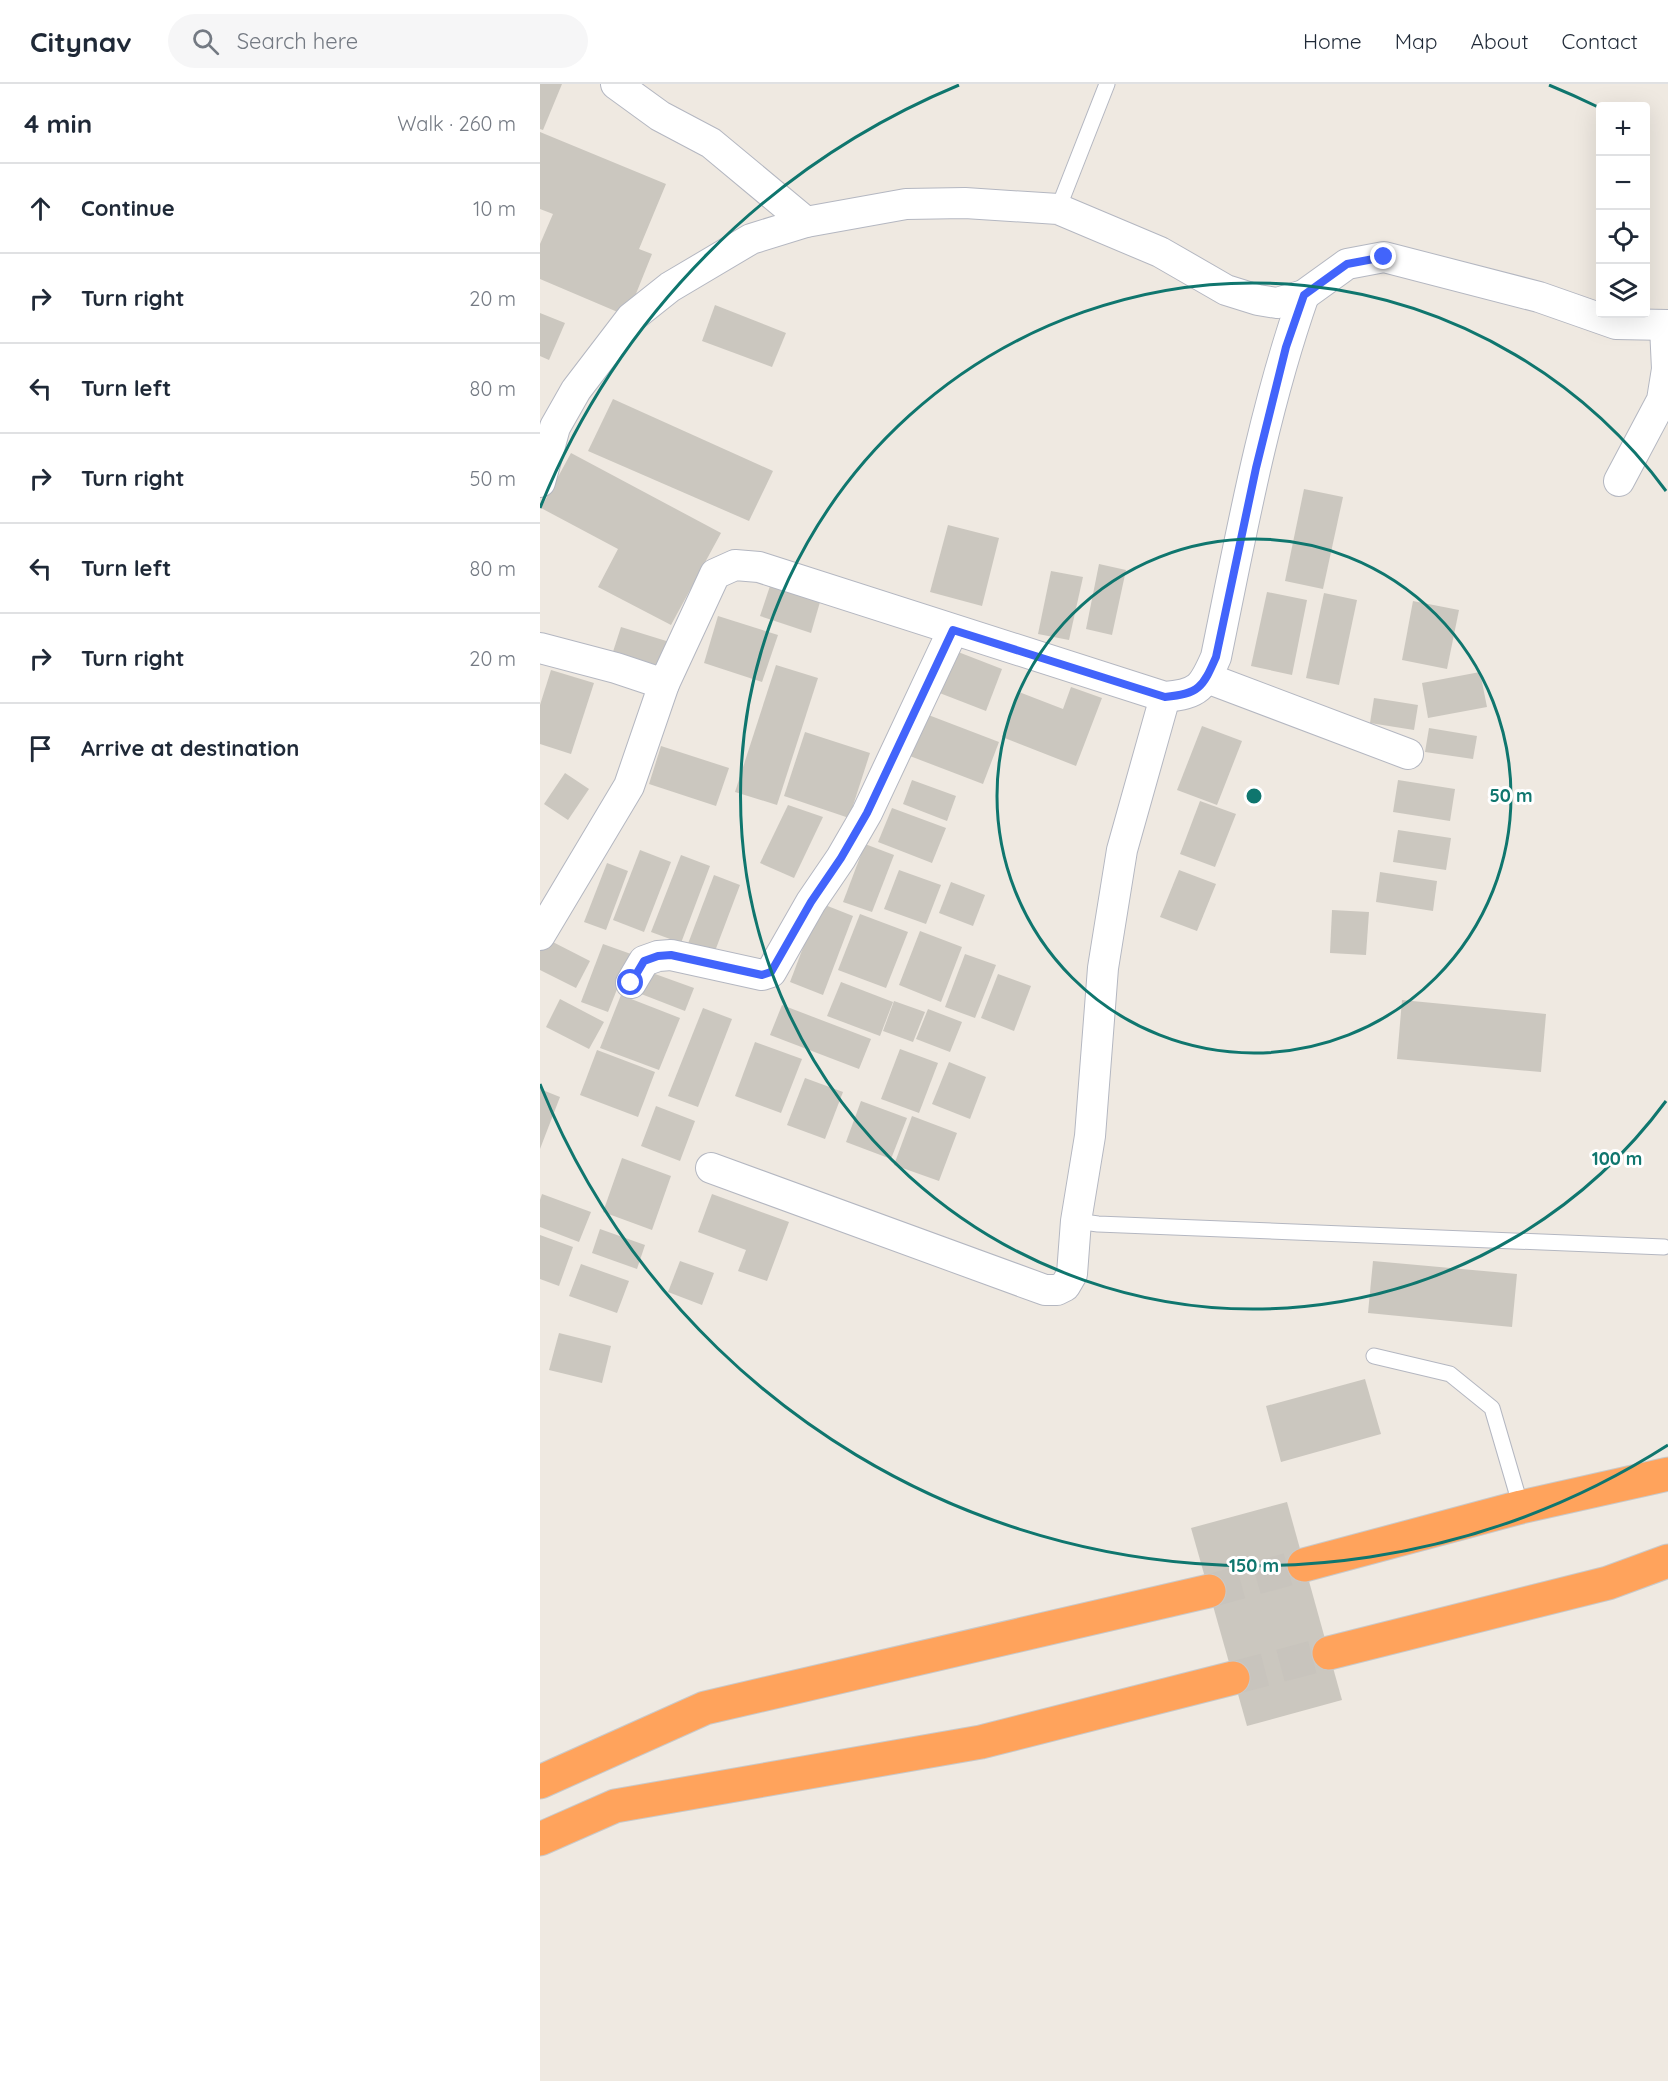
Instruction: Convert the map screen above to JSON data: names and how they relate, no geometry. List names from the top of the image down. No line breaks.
{"page":{"header":"Citynav","search":"Search here","nav":["Home","Map","About","Contact"],"heading":["4 min","Walk · 260 m"],"map_buttons":["+","−"],"list":[["Continue","10 m"],["Turn right","20 m"],["Turn left","80 m"],["Turn right","50 m"],["Turn left","80 m"],["Turn right","20 m"],"Arrive at destination"]},"rings":["50 m","100 m","150 m"]}
